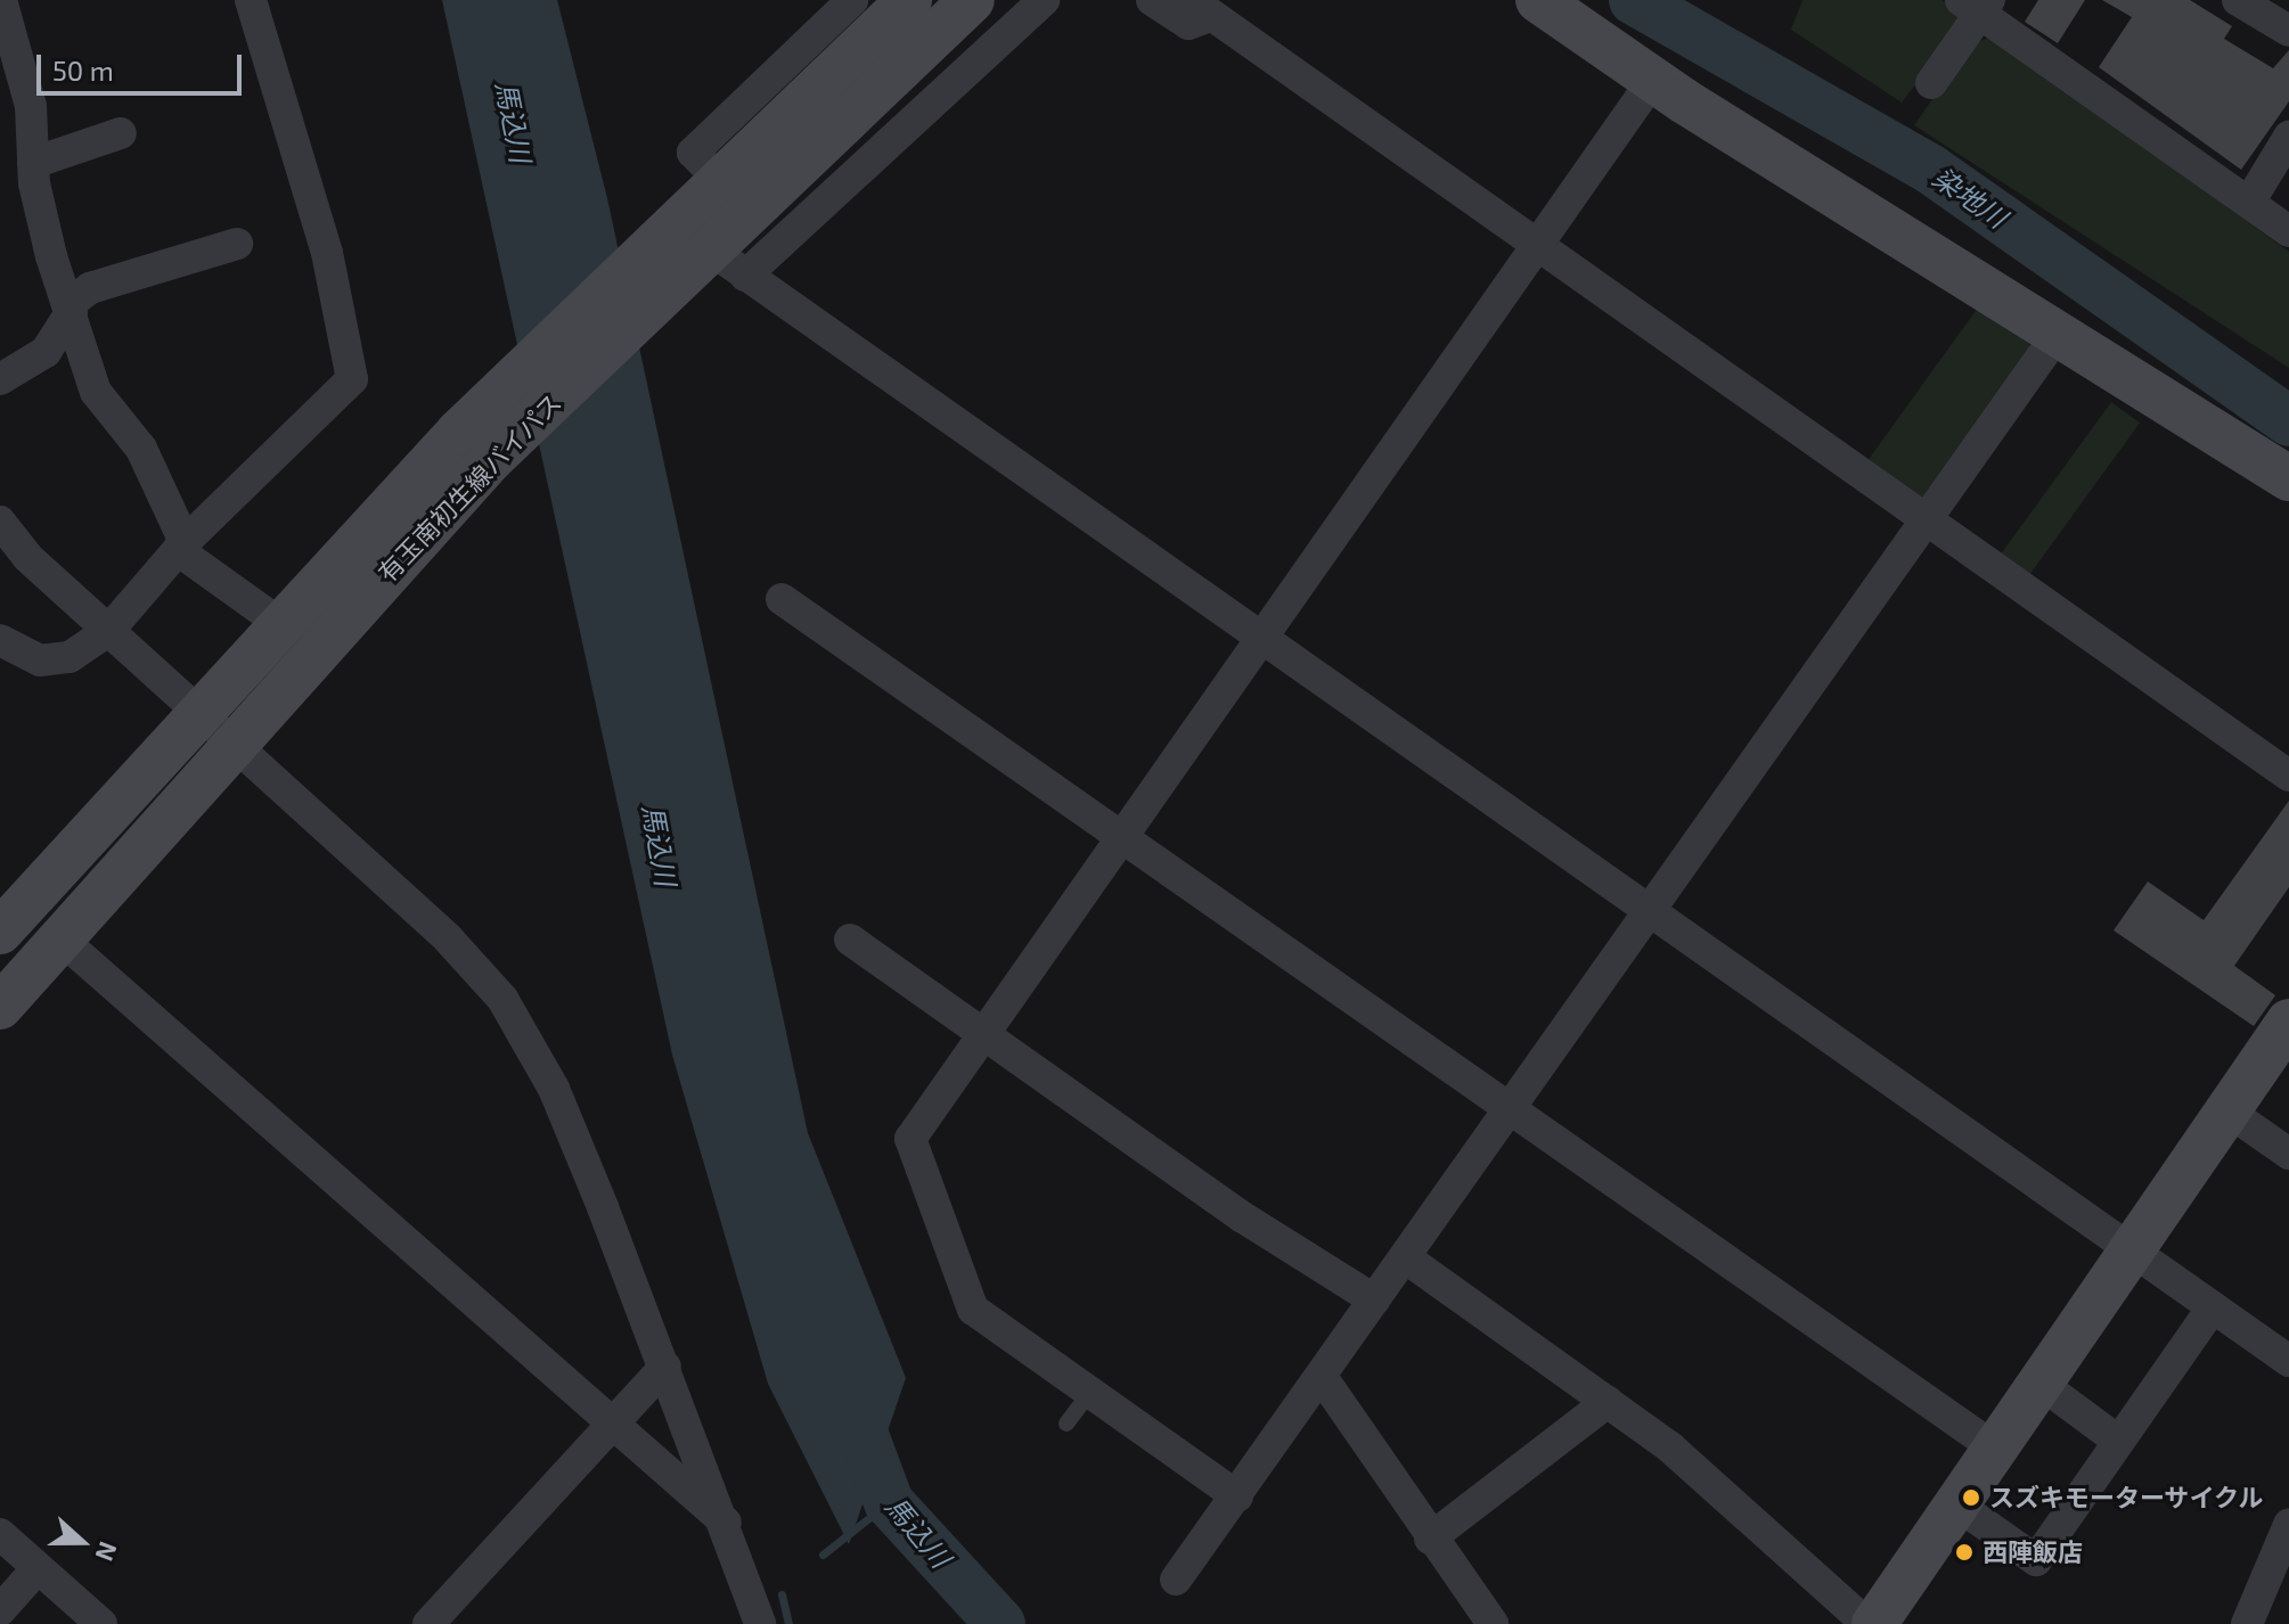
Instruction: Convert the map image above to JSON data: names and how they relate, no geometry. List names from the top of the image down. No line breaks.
{"streets":{"street":["有玉南初生線バイパス"]},"water":["馬込川","染地川"],"places":["スズキモーターサイクル","西陣飯店"],"scale_bar":"50 m","north":"right"}
